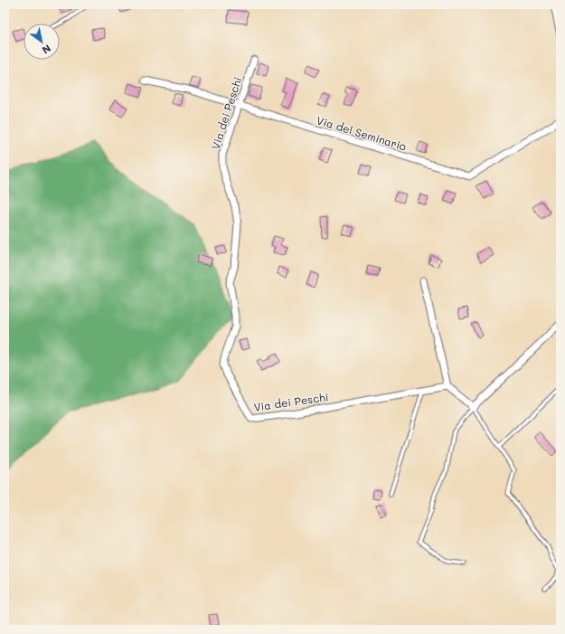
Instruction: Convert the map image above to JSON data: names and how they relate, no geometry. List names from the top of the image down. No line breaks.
{"streets":{"street":["Via dei Peschi","Via del Seminario"]},"crossings":[["Via dei Peschi","Via del Seminario"]],"north":"bottom right"}
